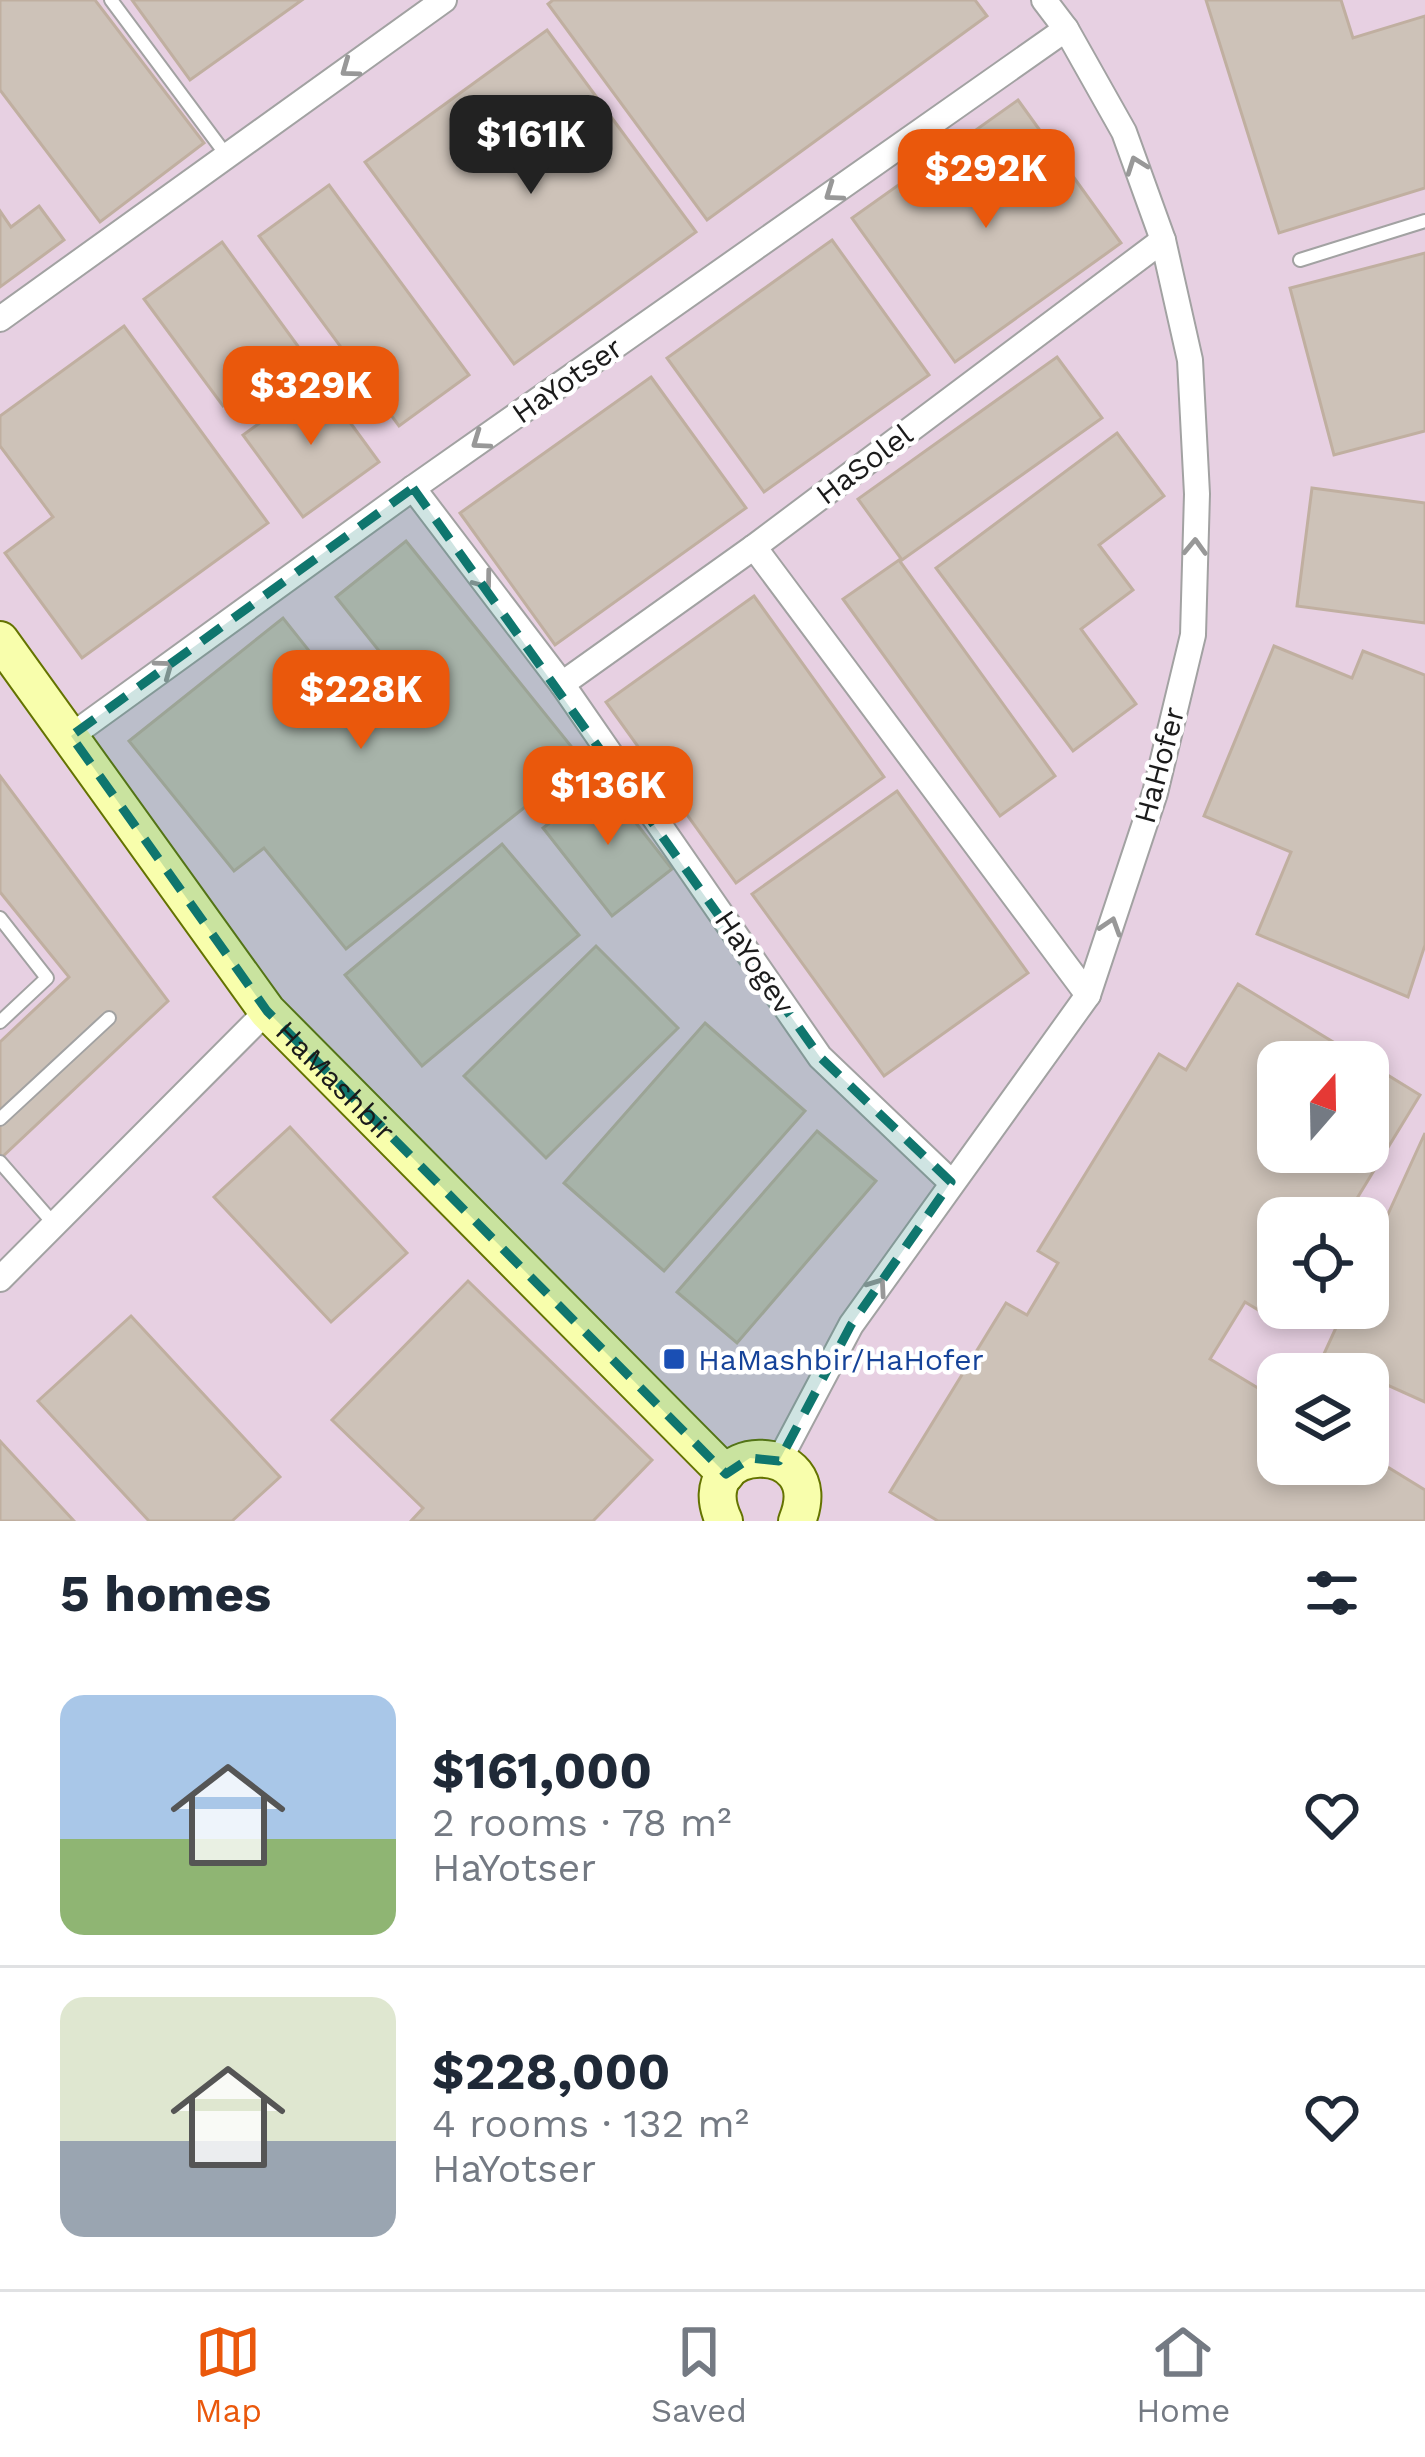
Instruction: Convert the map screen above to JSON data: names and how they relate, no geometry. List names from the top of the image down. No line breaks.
{"streets":{"street":["HaYotser","HaSolel","HaHofer","HaYogev","HaMashbir"]},"crossings":[["HaYotser","HaHofer"],["HaYotser","HaYogev"],["HaYotser","HaMashbir"],["HaSolel","HaHofer"],["HaSolel","HaYogev"],["HaHofer","HaYogev"]],"one_way":["HaHofer"],"places":{"transit":["HaMashbir/HaHofer"]},"north":"top","page":{"price":["$161K","$292K","$329K","$228K","$136K"],"heading":"5 homes","list":[{"name":"$161,000","note":"2 rooms · 78 m² · HaYotser"},{"name":"$228,000","note":"4 rooms · 132 m² · HaYotser"}],"tabs":["Map","Saved","Home"]}}
